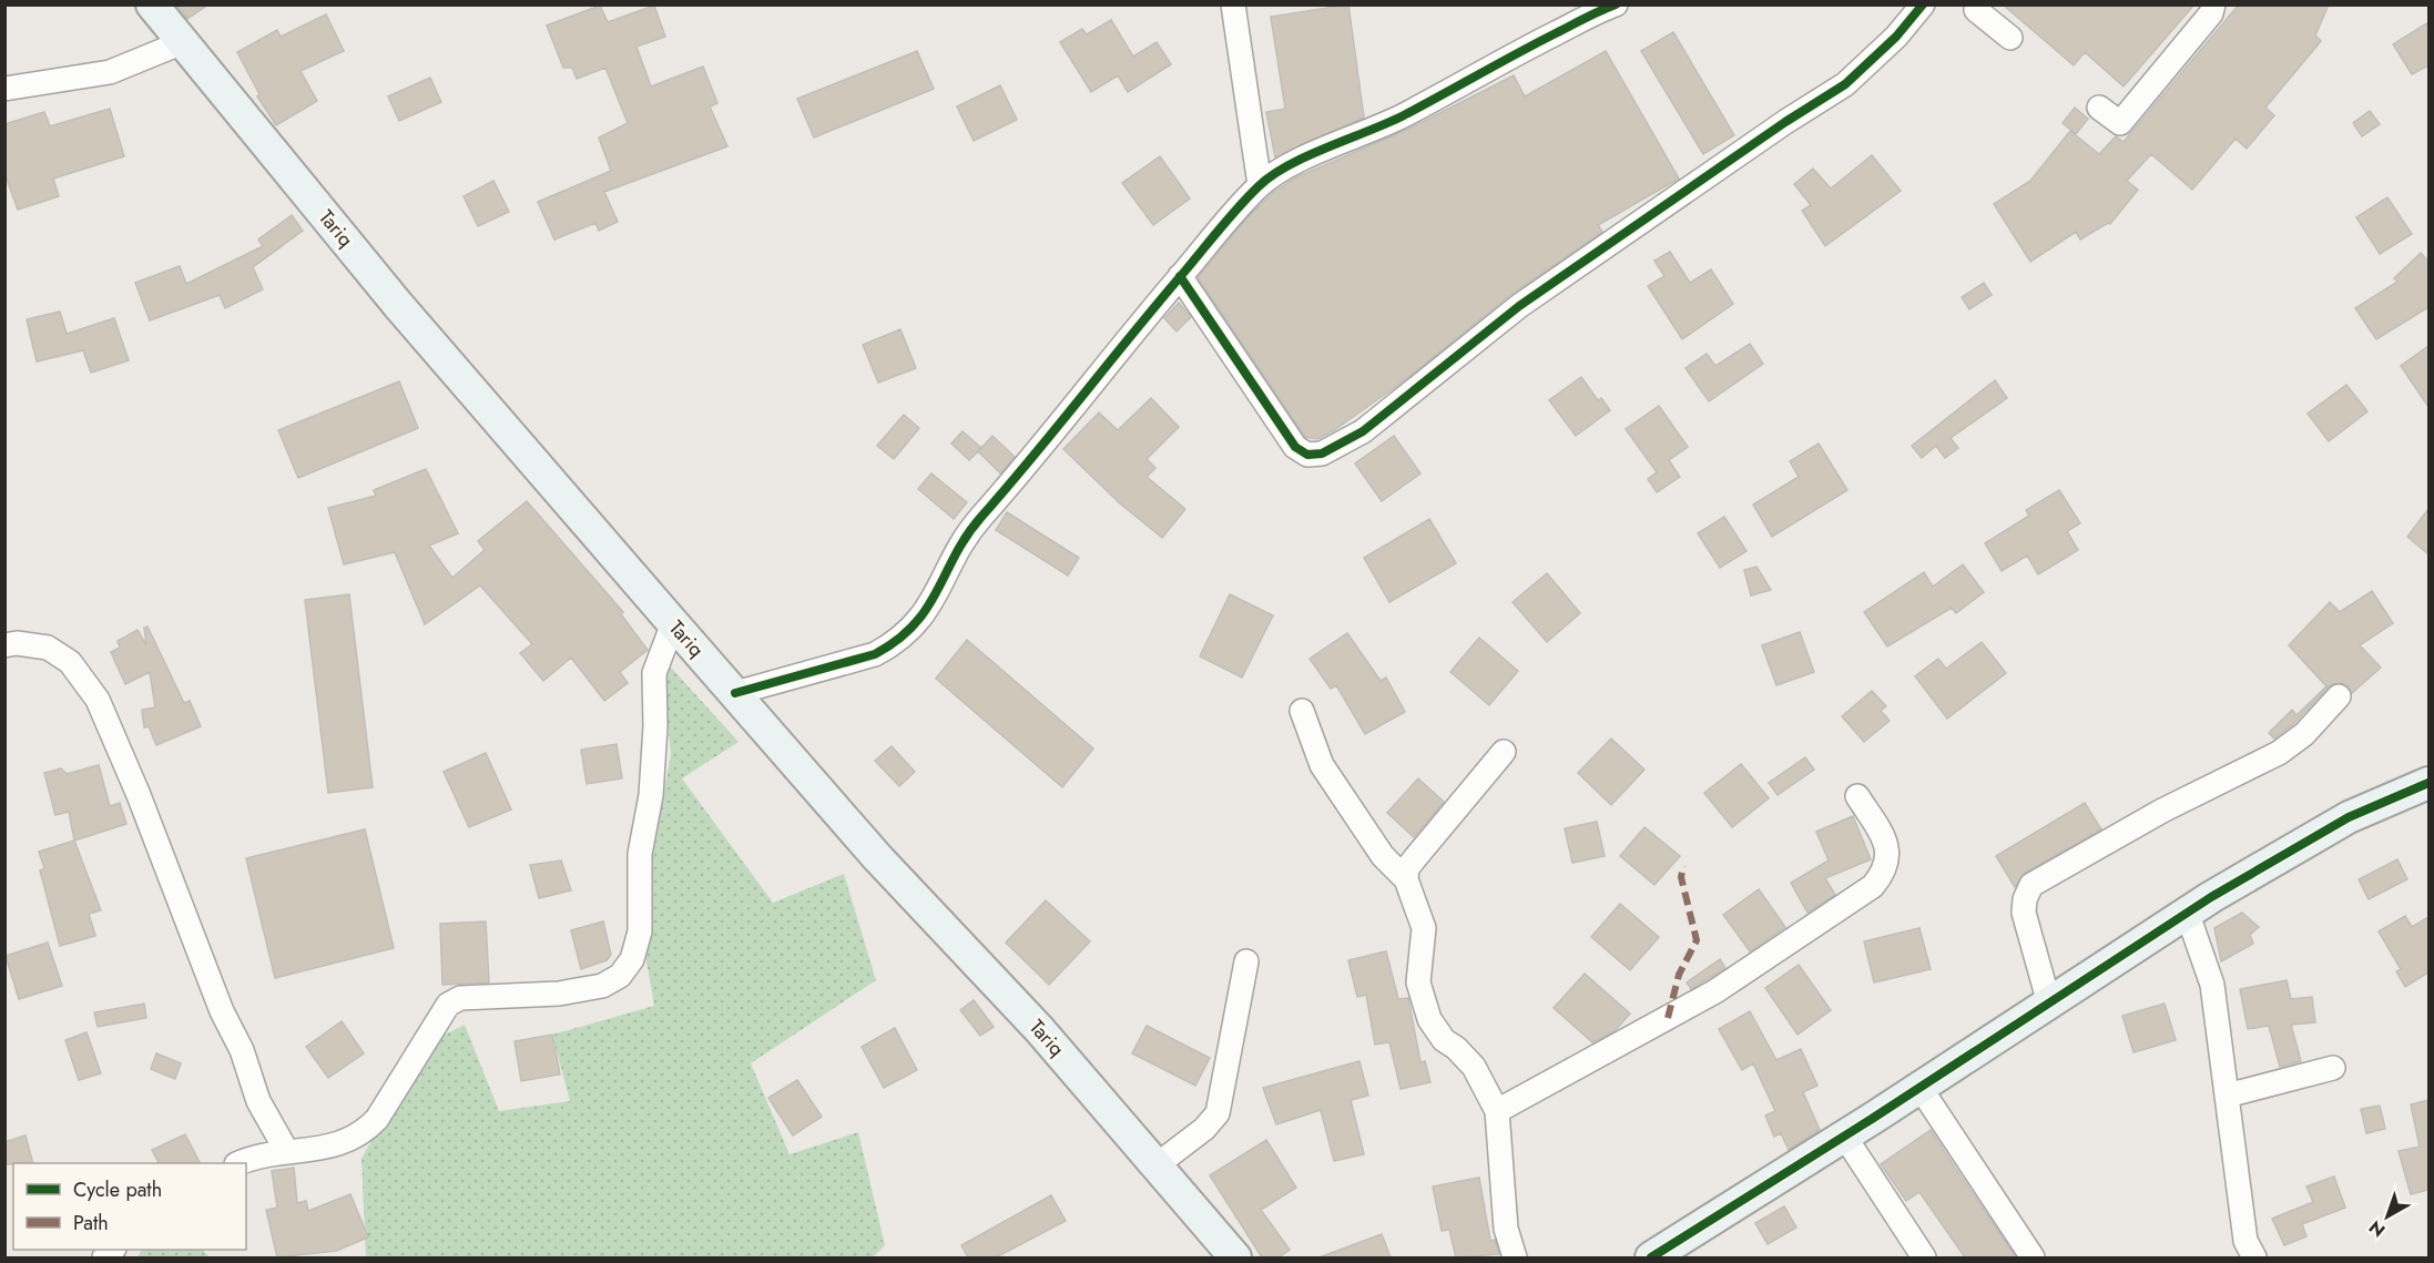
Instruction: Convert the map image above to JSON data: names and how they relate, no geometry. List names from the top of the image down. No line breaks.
{"streets":{"main road":["Tariq"]},"legend":["Cycle path","Path"],"north":"bottom left"}
